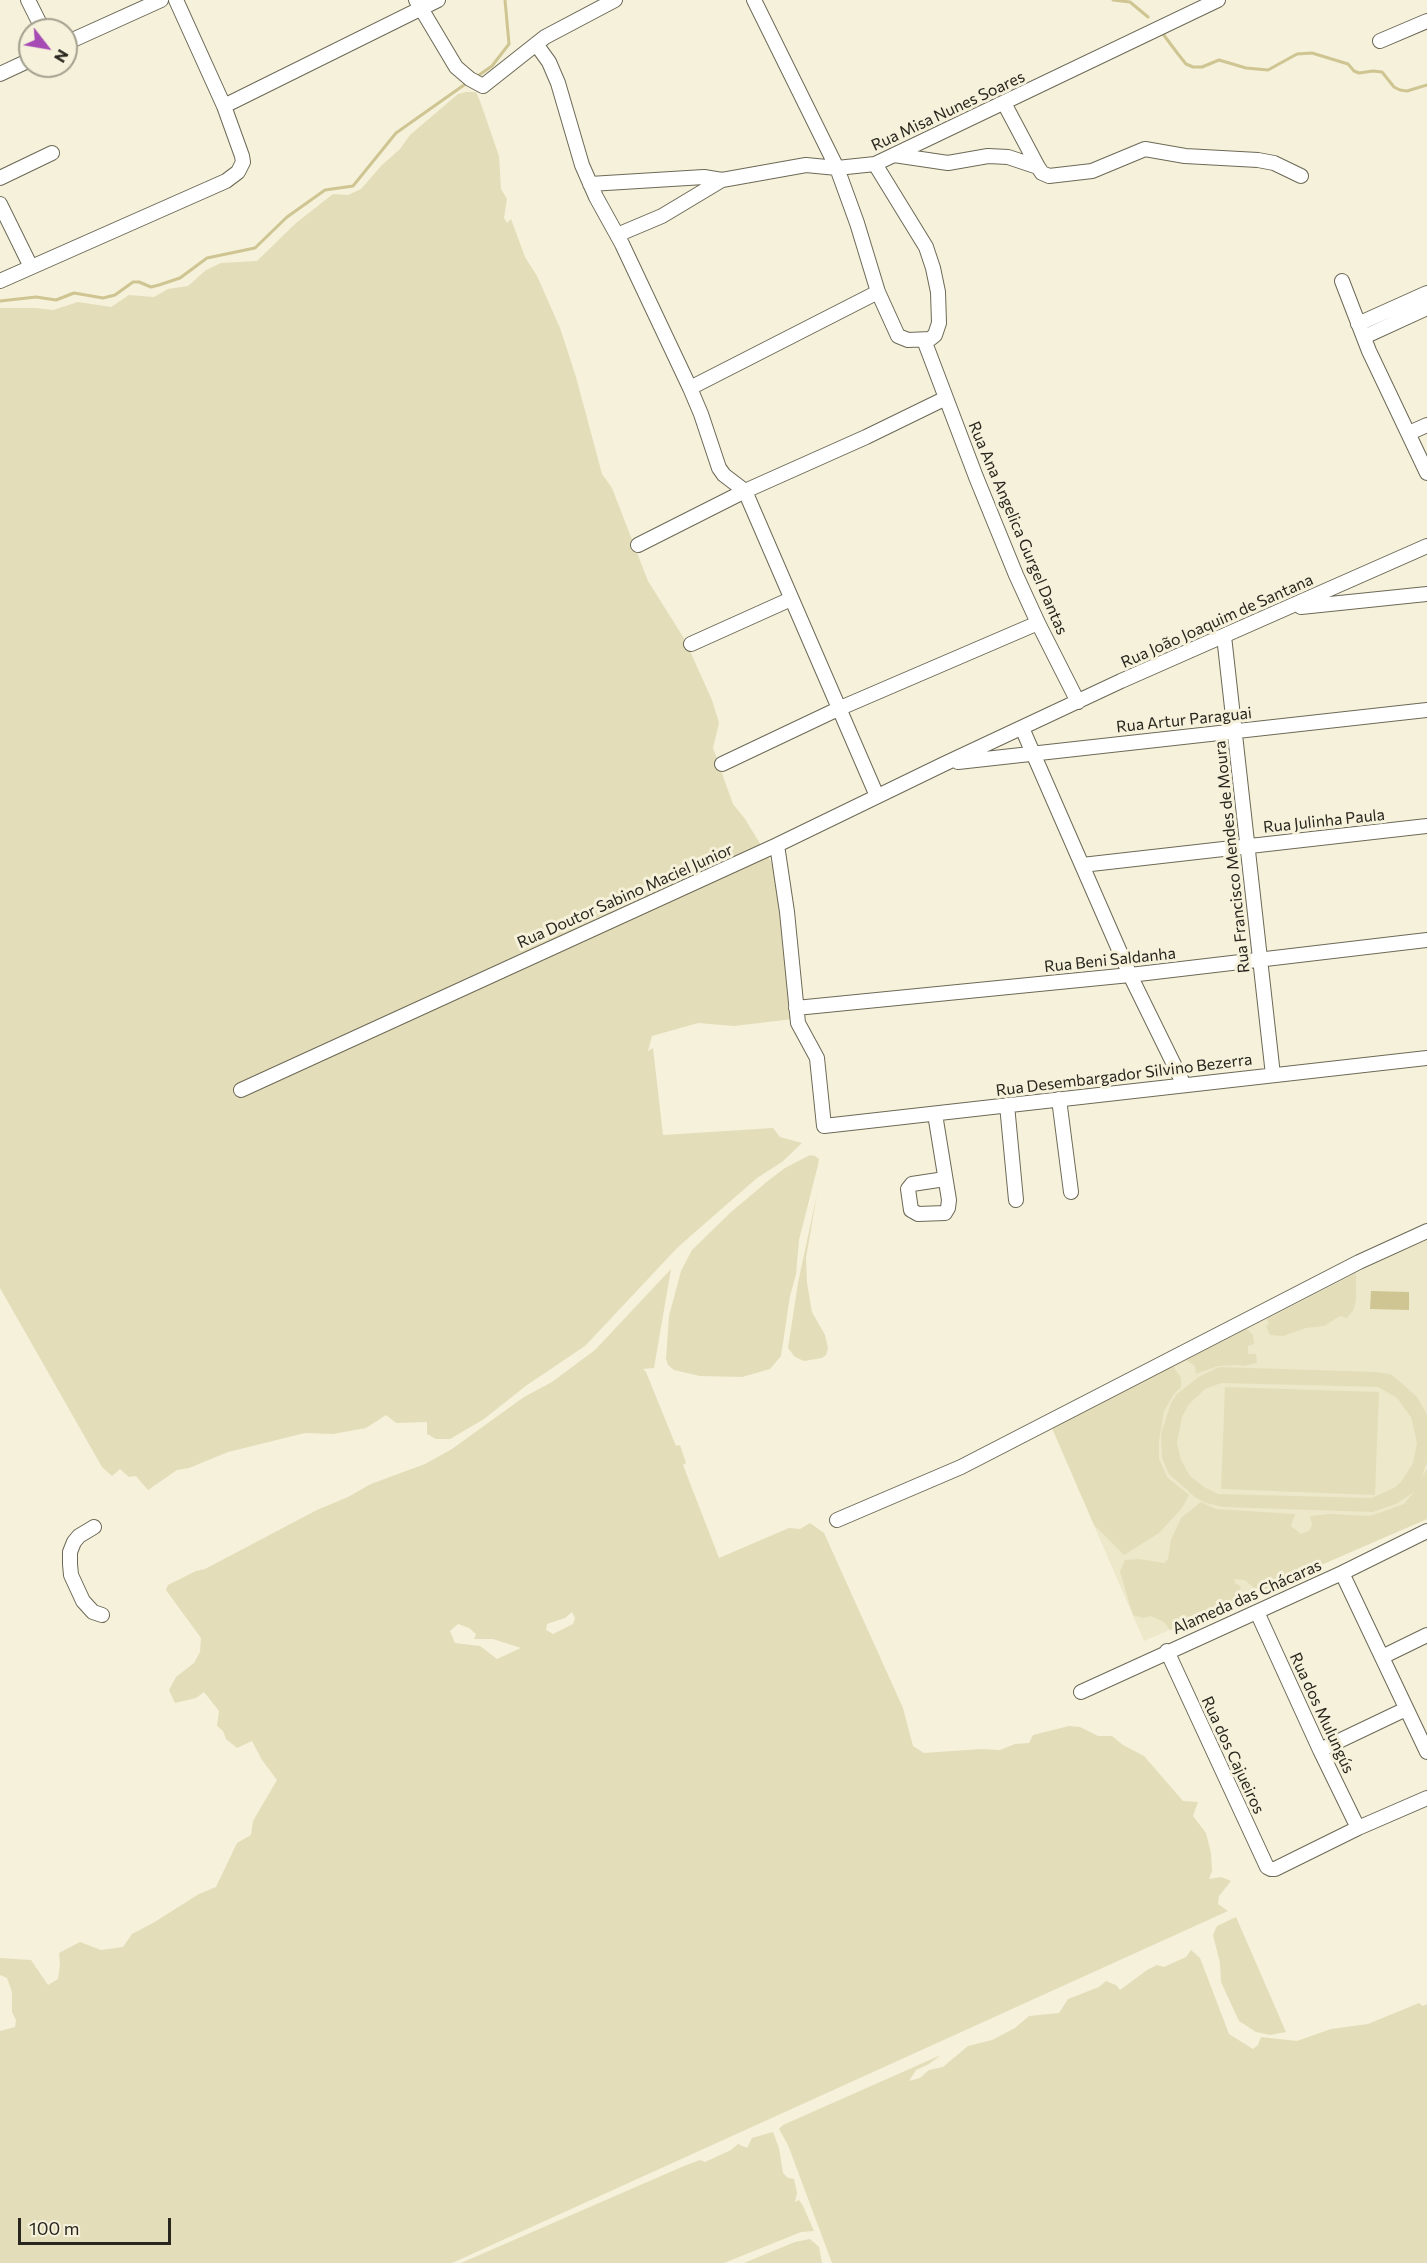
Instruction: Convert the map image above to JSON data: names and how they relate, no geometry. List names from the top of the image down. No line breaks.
{"streets":{"street":["Rua Misa Nunes Soares","Rua Ana Angelica Gurgel Dantas","Rua João Joaquim de Santana","Rua Artur Paraguai","Rua Julinha Paula","Rua Francisco Mendes de Moura","Rua Doutor Sabino Maciel Junior","Rua Beni Saldanha","Rua Desembargador Silvino Bezerra","Alameda das Chácaras","Rua dos Mulungús","Rua dos Cajueiros"]},"crossings":[["Rua Ana Angelica Gurgel Dantas","Rua João Joaquim de Santana"],["Rua João Joaquim de Santana","Rua Francisco Mendes de Moura"],["Rua João Joaquim de Santana","Rua Doutor Sabino Maciel Junior"],["Rua Artur Paraguai","Rua Francisco Mendes de Moura"],["Rua Artur Paraguai","Rua Doutor Sabino Maciel Junior"],["Rua Julinha Paula","Rua Francisco Mendes de Moura"],["Rua Francisco Mendes de Moura","Rua Beni Saldanha"],["Rua Francisco Mendes de Moura","Rua Desembargador Silvino Bezerra"],["Rua Beni Saldanha","Rua Desembargador Silvino Bezerra"],["Alameda das Chácaras","Rua dos Mulungús"],["Alameda das Chácaras","Rua dos Cajueiros"],["Rua dos Mulungús","Rua dos Cajueiros"]],"scale_bar":"100 m","north":"bottom right"}
